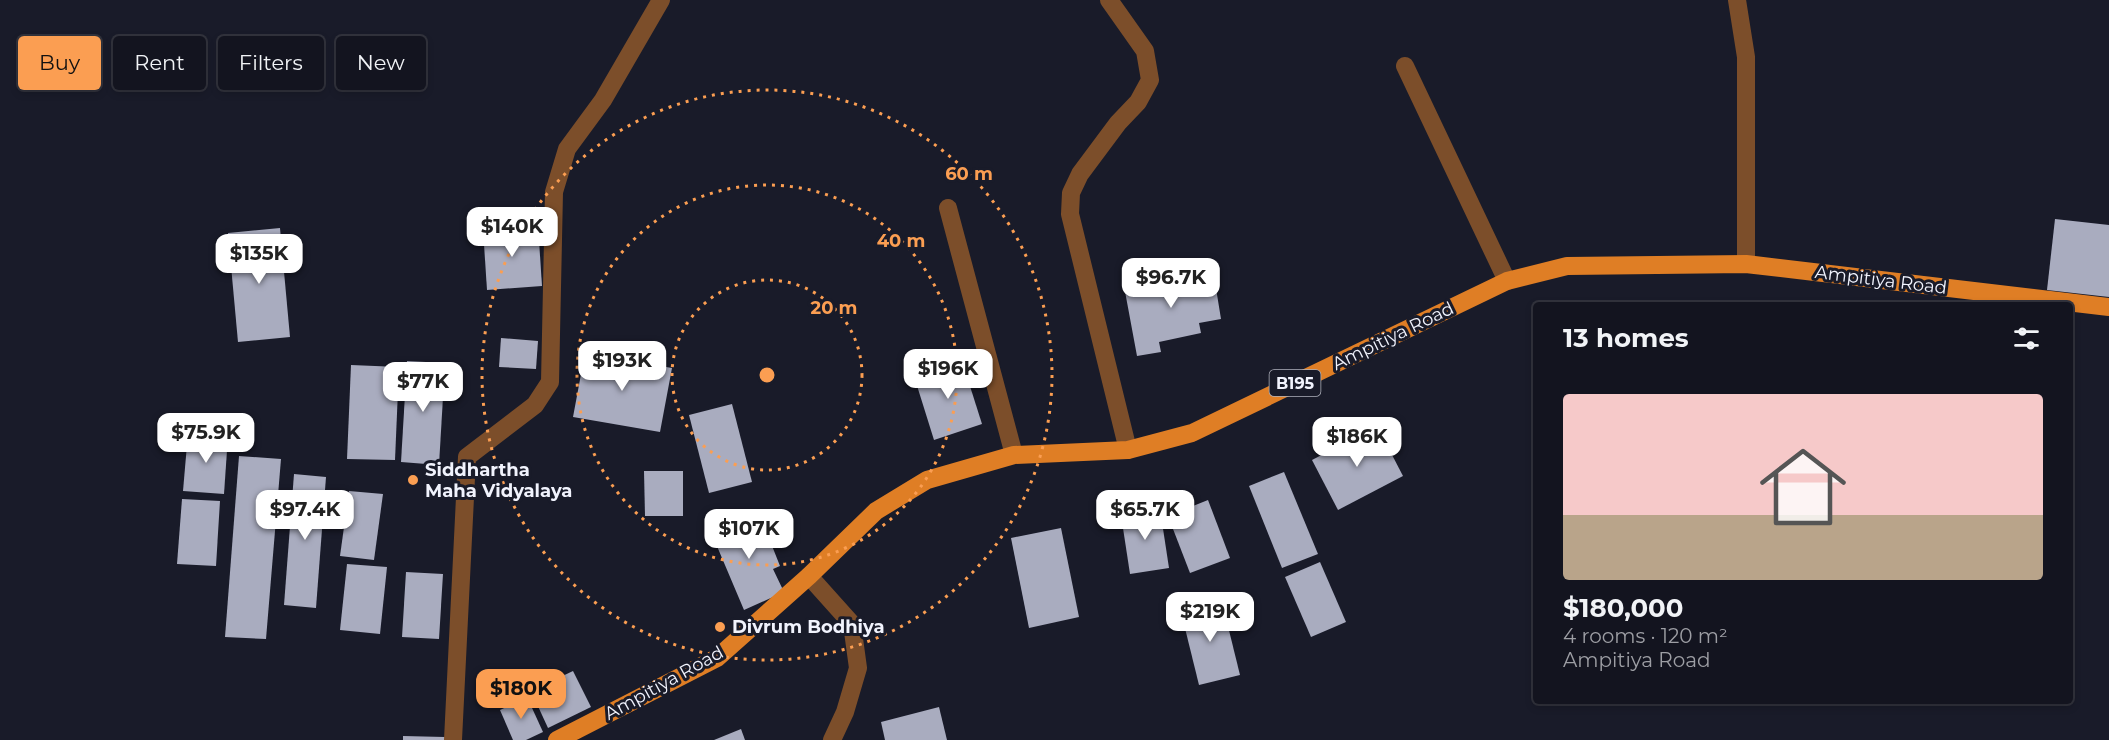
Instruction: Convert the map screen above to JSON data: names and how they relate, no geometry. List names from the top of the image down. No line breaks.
{"streets":{"main road":["Ampitiya Road","B195"]},"places":["Siddhartha Maha Vidyalaya","Divrum Bodhiya"],"page":{"chip":["Buy","Rent","Filters","New"],"price":["$140K","$135K","$96.7K","$193K","$196K","$77K","$75.9K","$186K","$97.4K","$65.7K","$107K","$219K","$180K"],"heading":"13 homes","list":[{"name":"$180,000","note":"4 rooms · 120 m² · Ampitiya Road"}]},"rings":["60 m","40 m","20 m"]}
